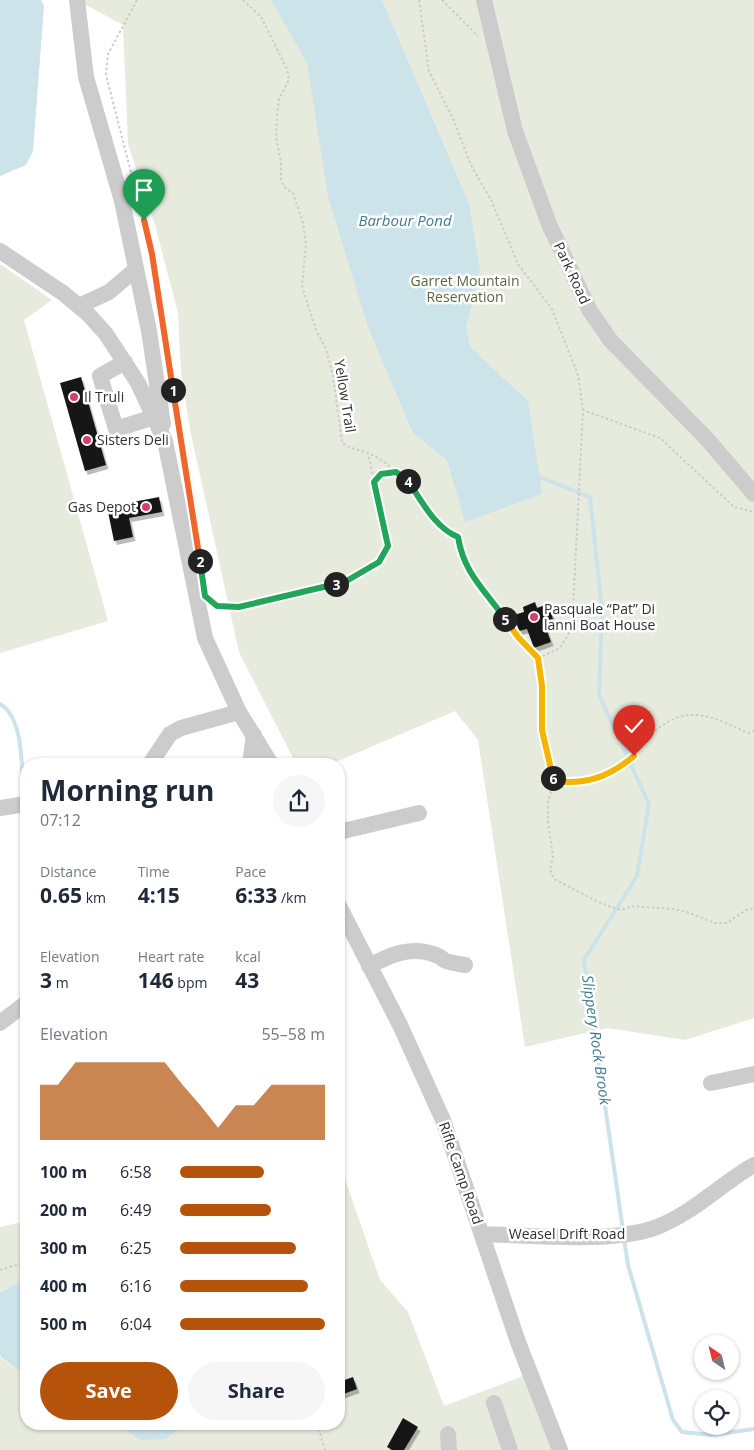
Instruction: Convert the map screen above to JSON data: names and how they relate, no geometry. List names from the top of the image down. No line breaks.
{"streets":{"street":["Park Road","Rifle Camp Road","Weasel Drift Road"],"path":["Yellow Trail"]},"crossings":[["Rifle Camp Road","Weasel Drift Road"]],"water":["Barbour Pond","Slippery Rock Brook"],"parks":["Garret Mountain Reservation"],"places":["Il Truli","Sisters Deli","Gas Depot","Pasquale “Pat” Di lanni Boat House"],"north":"top left","page":{"pins":["1","4","2","3","5","6"],"heading":["Morning run","07:12"],"stats":[["Distance","0.65 km"],["Time","4:15"],["Pace","6:33 /km"],["Elevation","3 m"],["Heart rate","146 bpm"],["kcal","43"]],"chart":["Elevation","55–58 m"],"list":[{"name":"100 m","note":"6:58"},{"name":"200 m","note":"6:49"},{"name":"300 m","note":"6:25"},{"name":"400 m","note":"6:16"},{"name":"500 m","note":"6:04"}],"buttons":["Save","Share"]}}
